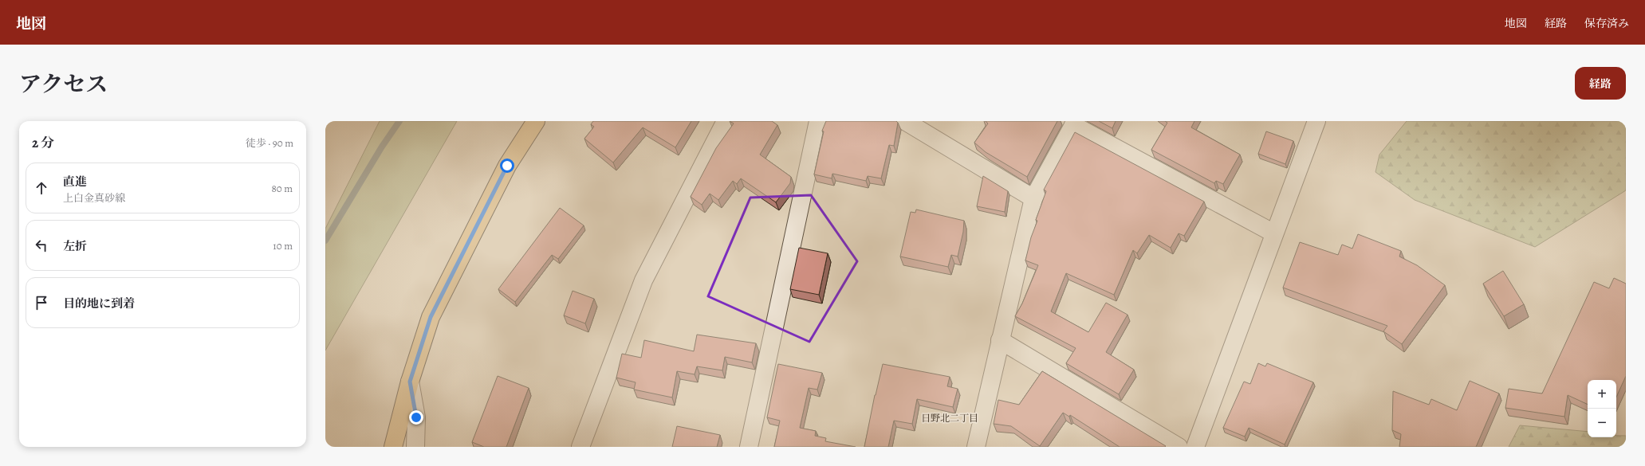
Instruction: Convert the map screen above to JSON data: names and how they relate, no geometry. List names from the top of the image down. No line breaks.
{"districts":["日野北二丁目"],"page":{"header":"地図","nav":["地図","経路","保存済み"],"title":"アクセス","buttons":"経路","heading":["2 分","徒歩 · 90 m"],"list":[["直進","上白金真砂線","80 m"],["左折","10 m"],"目的地に到着"],"map_buttons":["+","−"]}}
